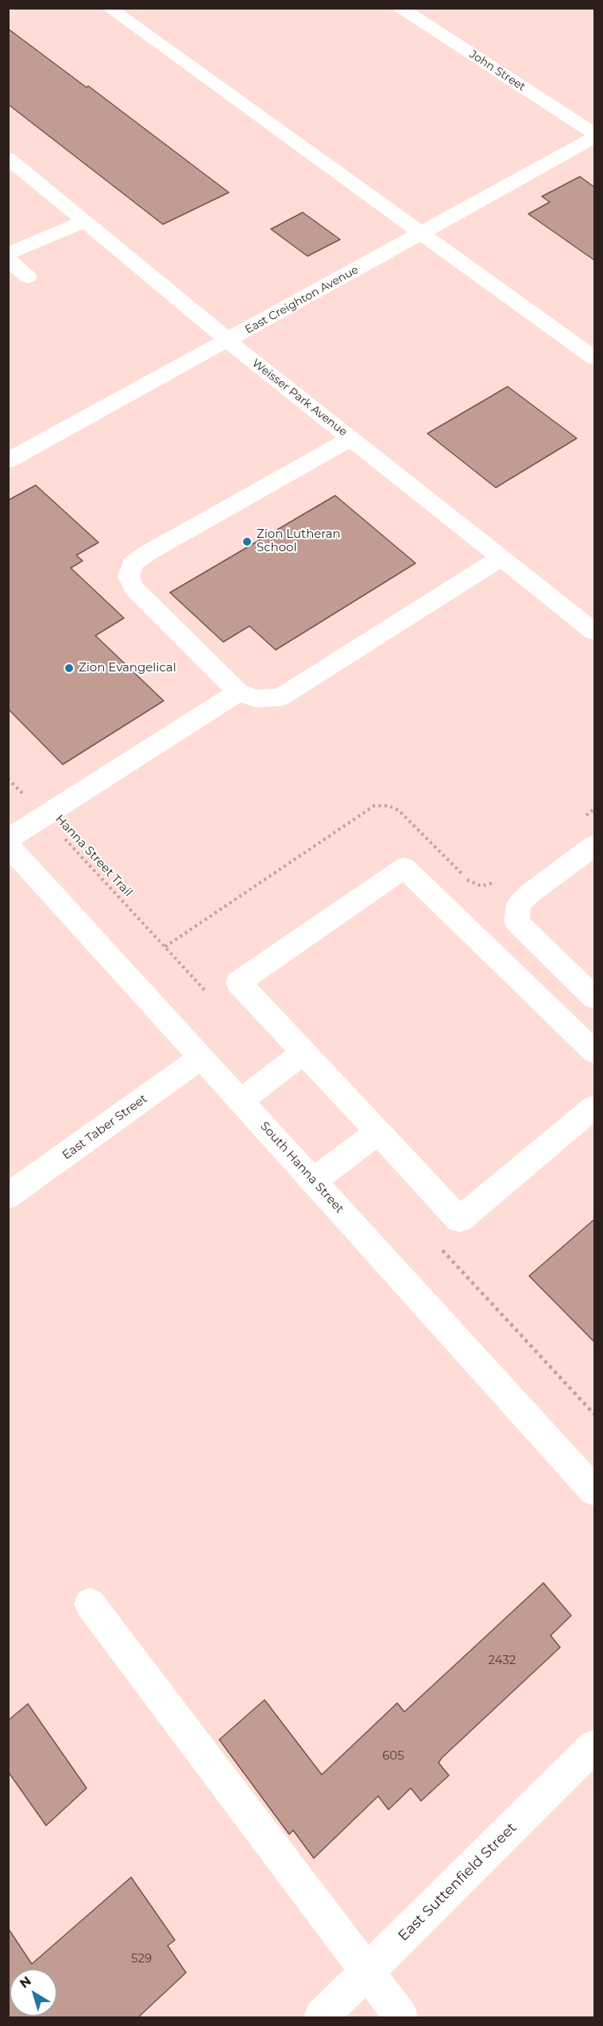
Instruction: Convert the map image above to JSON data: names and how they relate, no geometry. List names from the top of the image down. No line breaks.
{"streets":{"street":["John Street","East Creighton Avenue","Weisser Park Avenue","East Taber Street","South Hanna Street","East Suttenfield Street"],"path":["Hanna Street Trail"]},"crossings":[["East Creighton Avenue","Weisser Park Avenue"],["East Taber Street","South Hanna Street"]],"places":["Zion Lutheran School","Zion Evangelical"],"house_numbers":["2432","605","529"],"north":"top left"}
